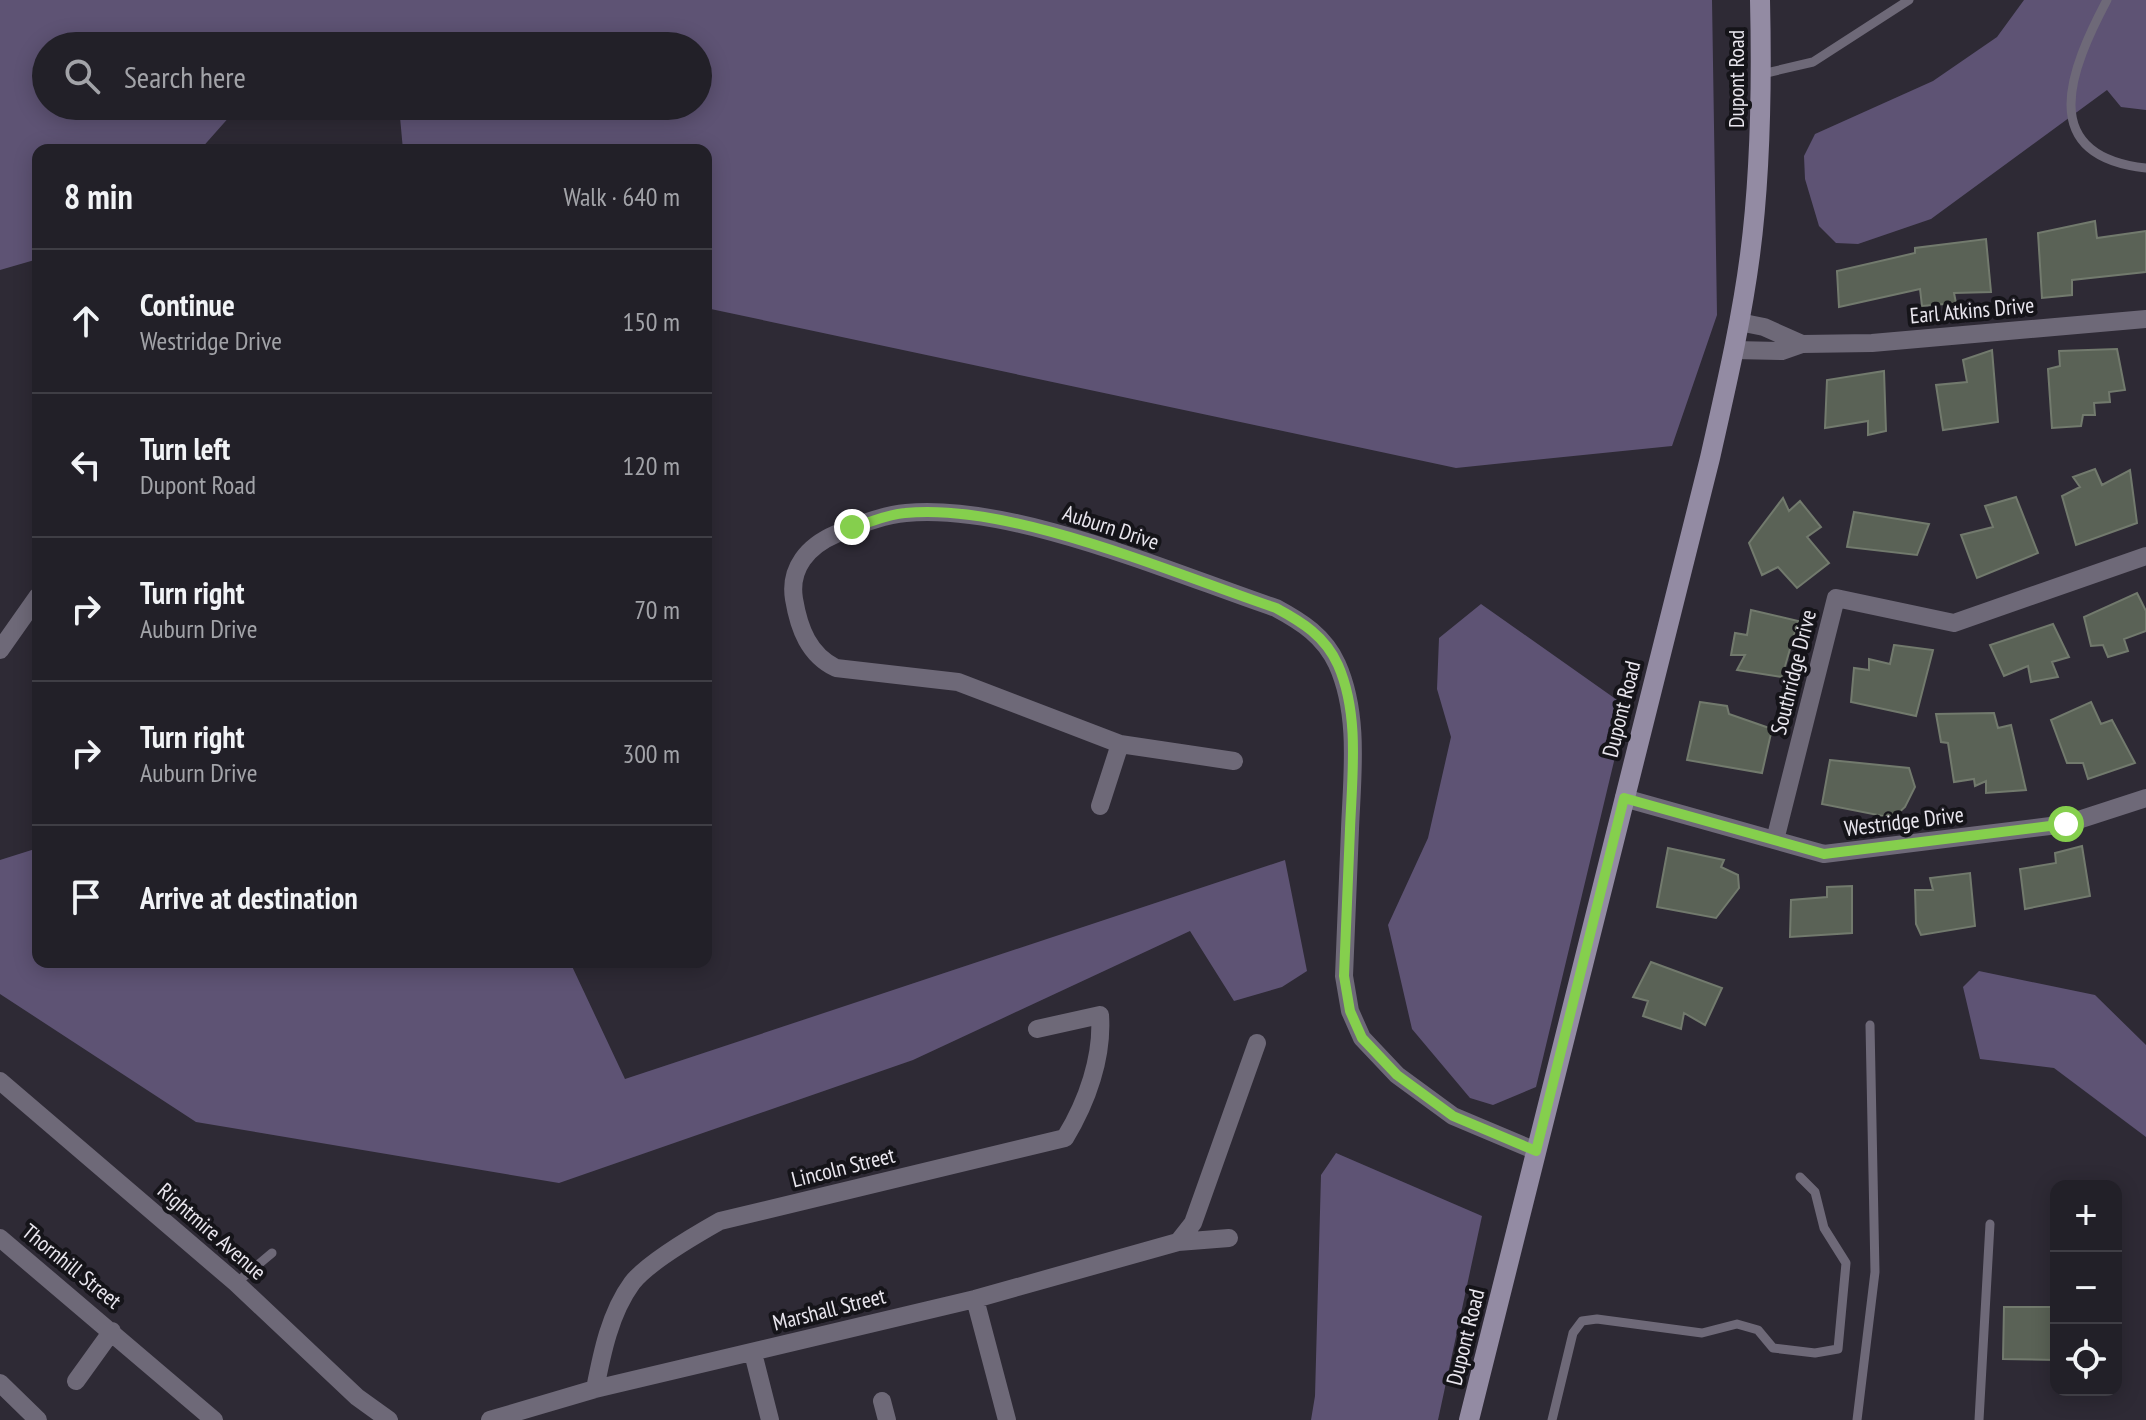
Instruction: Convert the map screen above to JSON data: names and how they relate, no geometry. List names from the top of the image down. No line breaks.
{"streets":{"street":["Dupont Road","Earl Atkins Drive","Auburn Drive","Southridge Drive","Westridge Drive","Lincoln Street","Rightmire Avenue","Thornhill Street","Marshall Street"]},"crossings":[["Dupont Road","Earl Atkins Drive"],["Dupont Road","Auburn Drive"],["Dupont Road","Westridge Drive"],["Southridge Drive","Westridge Drive"],["Lincoln Street","Marshall Street"]],"page":{"search":"Search here","heading":["8 min","Walk · 640 m"],"list":[["Continue","Westridge Drive","150 m"],["Turn left","Dupont Road","120 m"],["Turn right","Auburn Drive","70 m"],["Turn right","Auburn Drive","300 m"],"Arrive at destination"],"map_buttons":["+","−"]}}
